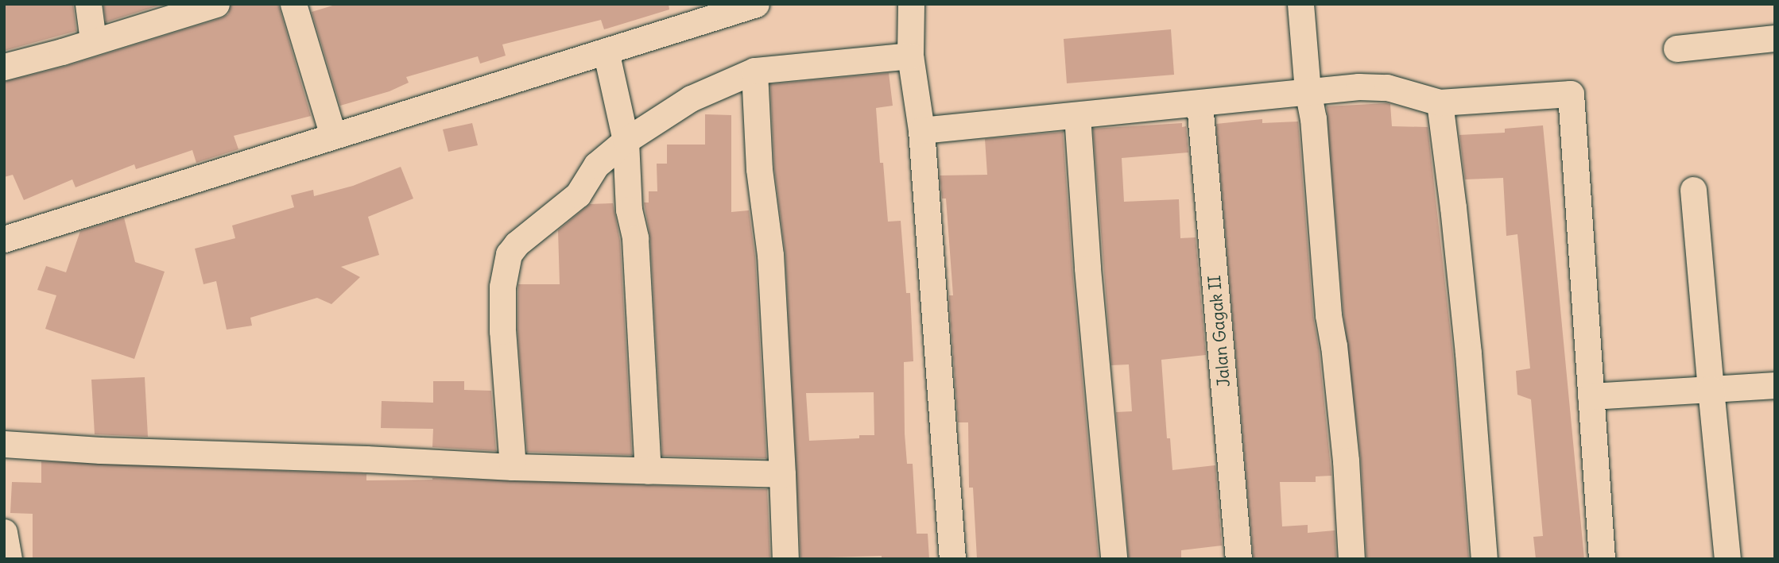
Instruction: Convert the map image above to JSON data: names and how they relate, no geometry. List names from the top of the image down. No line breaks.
{"streets":{"street":["Jalan Gagak II"]}}
